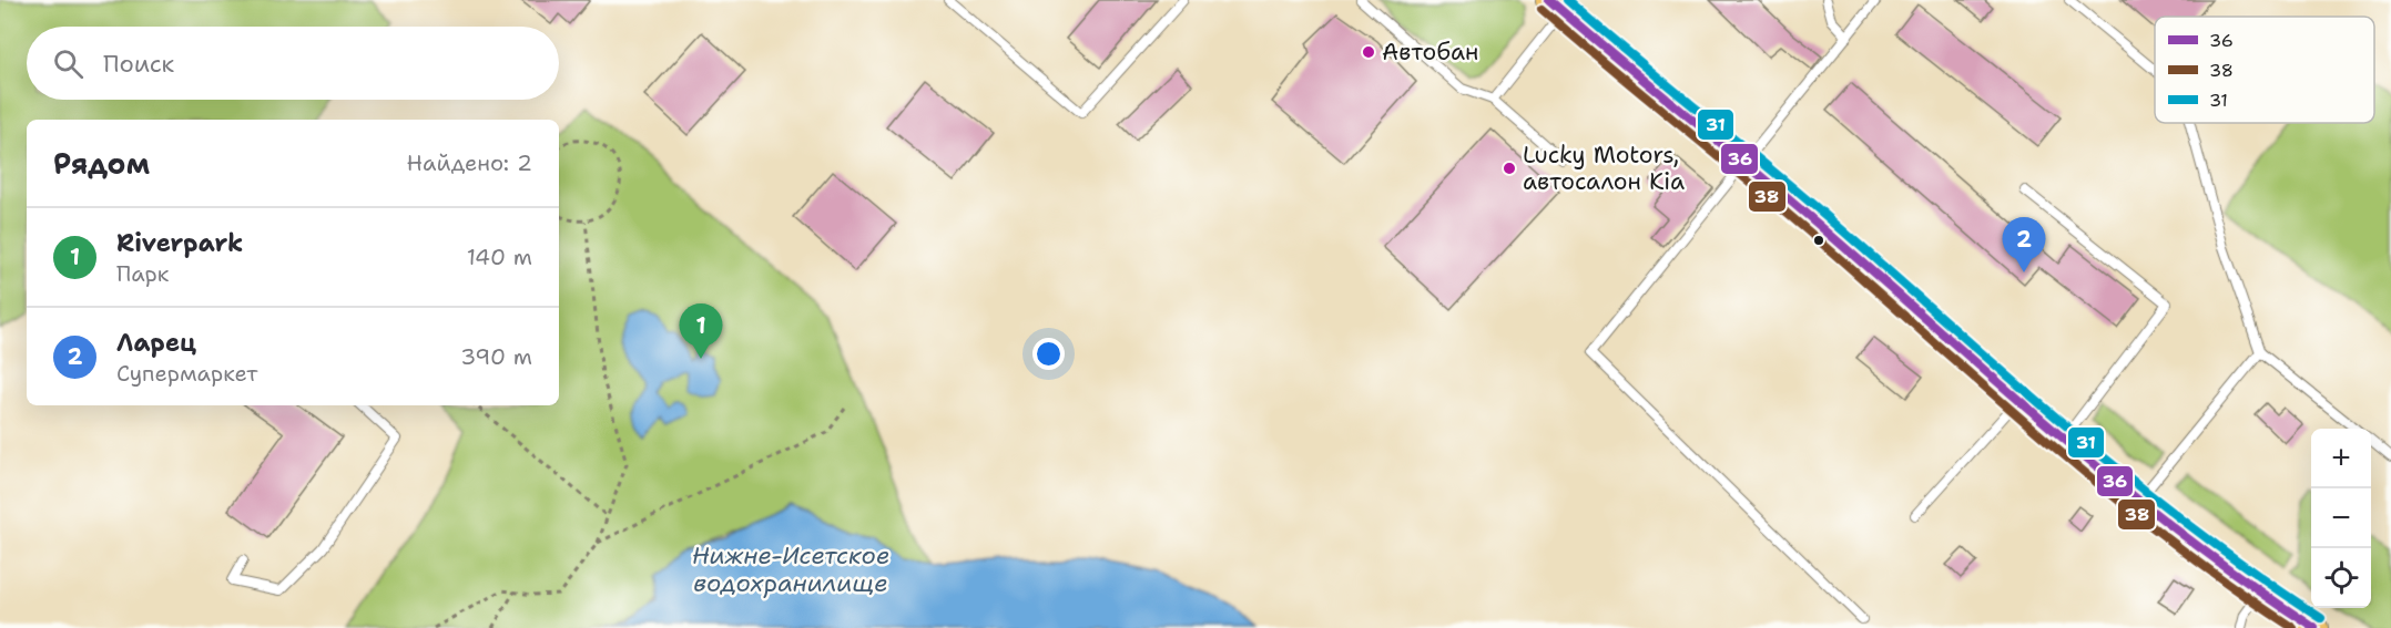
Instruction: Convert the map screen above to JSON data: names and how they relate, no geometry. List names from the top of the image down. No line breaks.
{"water":["Нижне-Исетское водохранилище"],"places":["Автобан","Lucky Motors, автосалон Kia"],"lines":["transit line 36","transit line 31","transit line 38"],"legend":["36","38","31"],"page":{"search":"Поиск","heading":["Рядом","Найдено: 2"],"list":[{"mark":"1","name":"Riverpark","note":"Парк","value":"140 m"},{"mark":"2","name":"Ларец","note":"Супермаркет","value":"390 m"}],"pins":["2","1"],"map_buttons":["+","−"]}}
